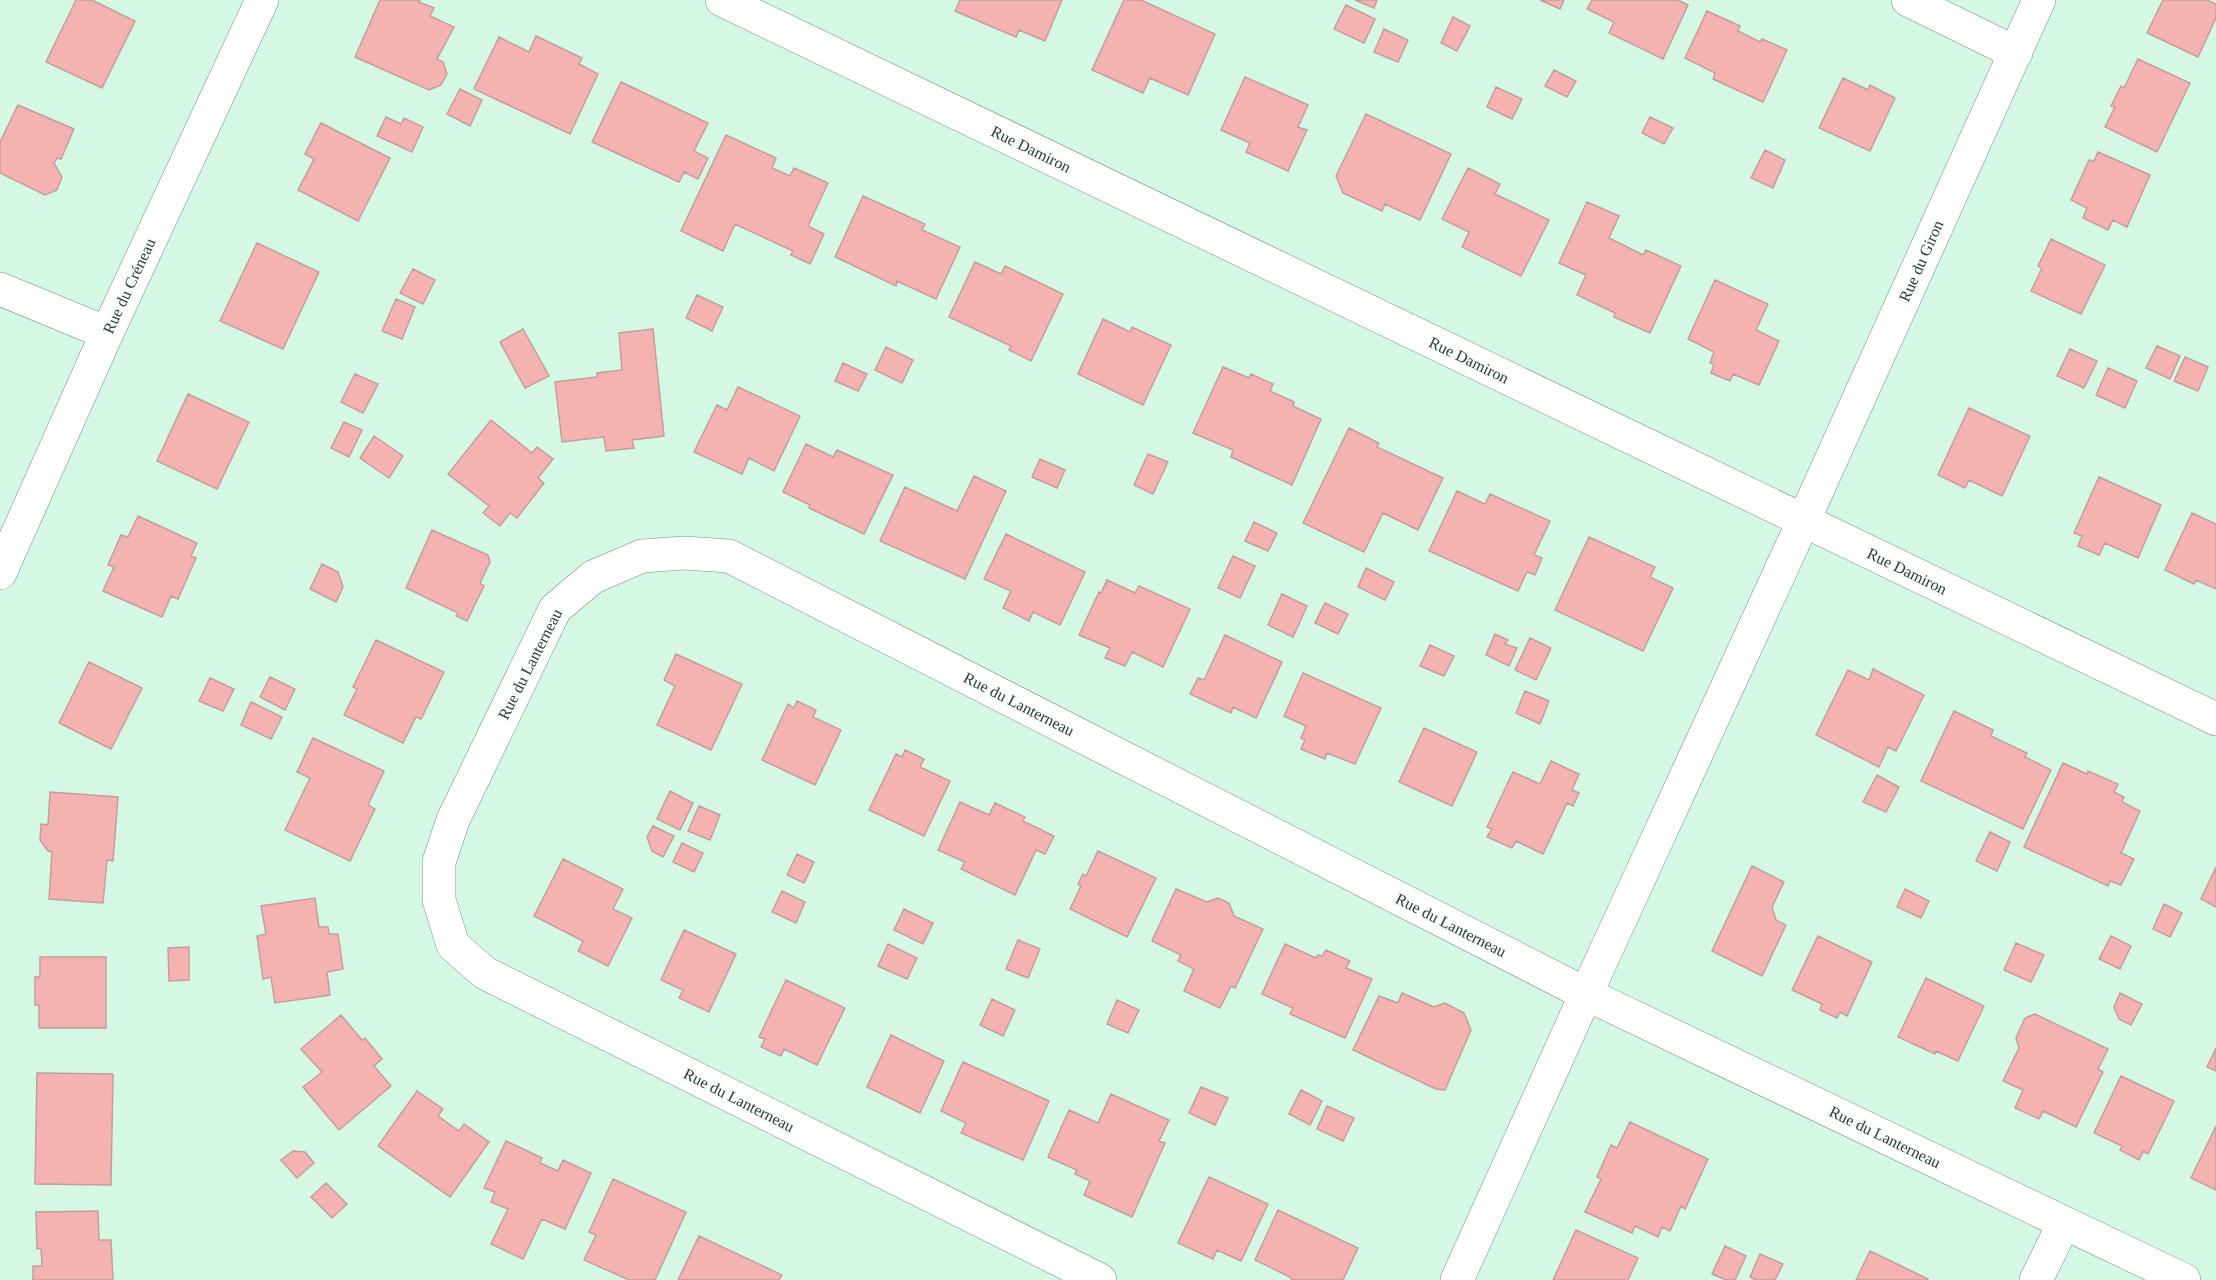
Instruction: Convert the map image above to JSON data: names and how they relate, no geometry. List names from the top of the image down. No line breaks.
{"streets":{"street":["Rue Damiron","Rue du Giron","Rue du Créneau","Rue du Lanterneau"]},"crossings":[["Rue Damiron","Rue du Giron"]]}
